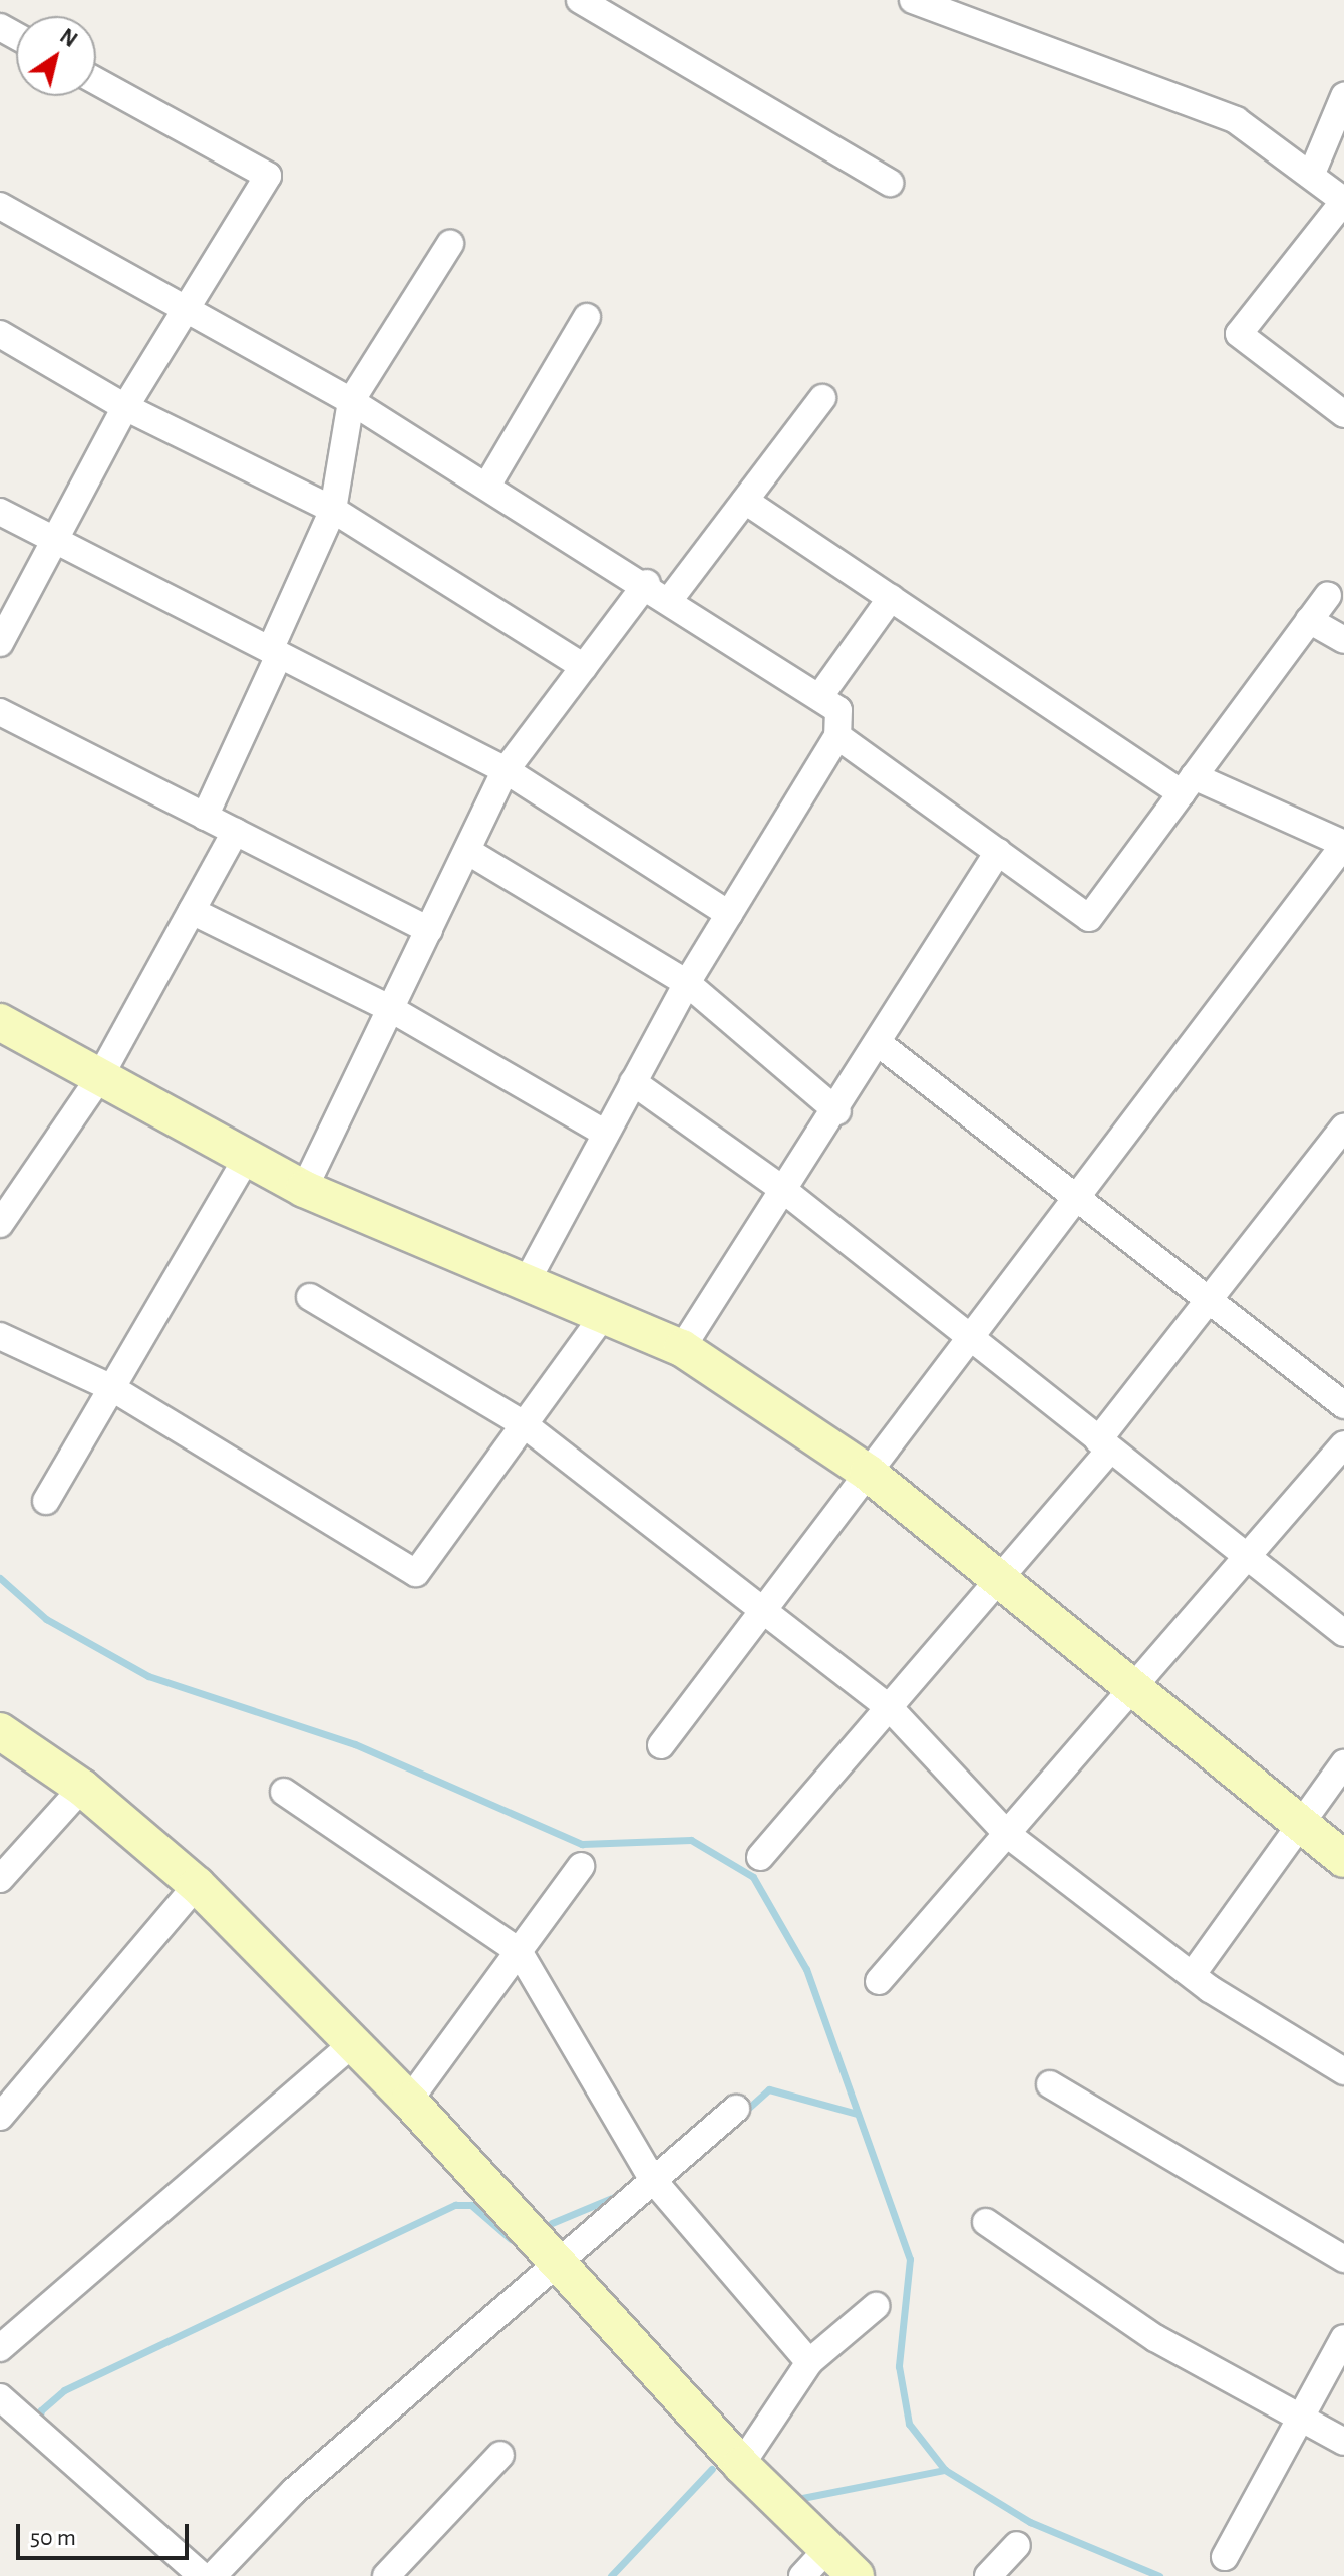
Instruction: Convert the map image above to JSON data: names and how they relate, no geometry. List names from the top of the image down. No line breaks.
{"scale_bar":"50 m","north":"top right"}
